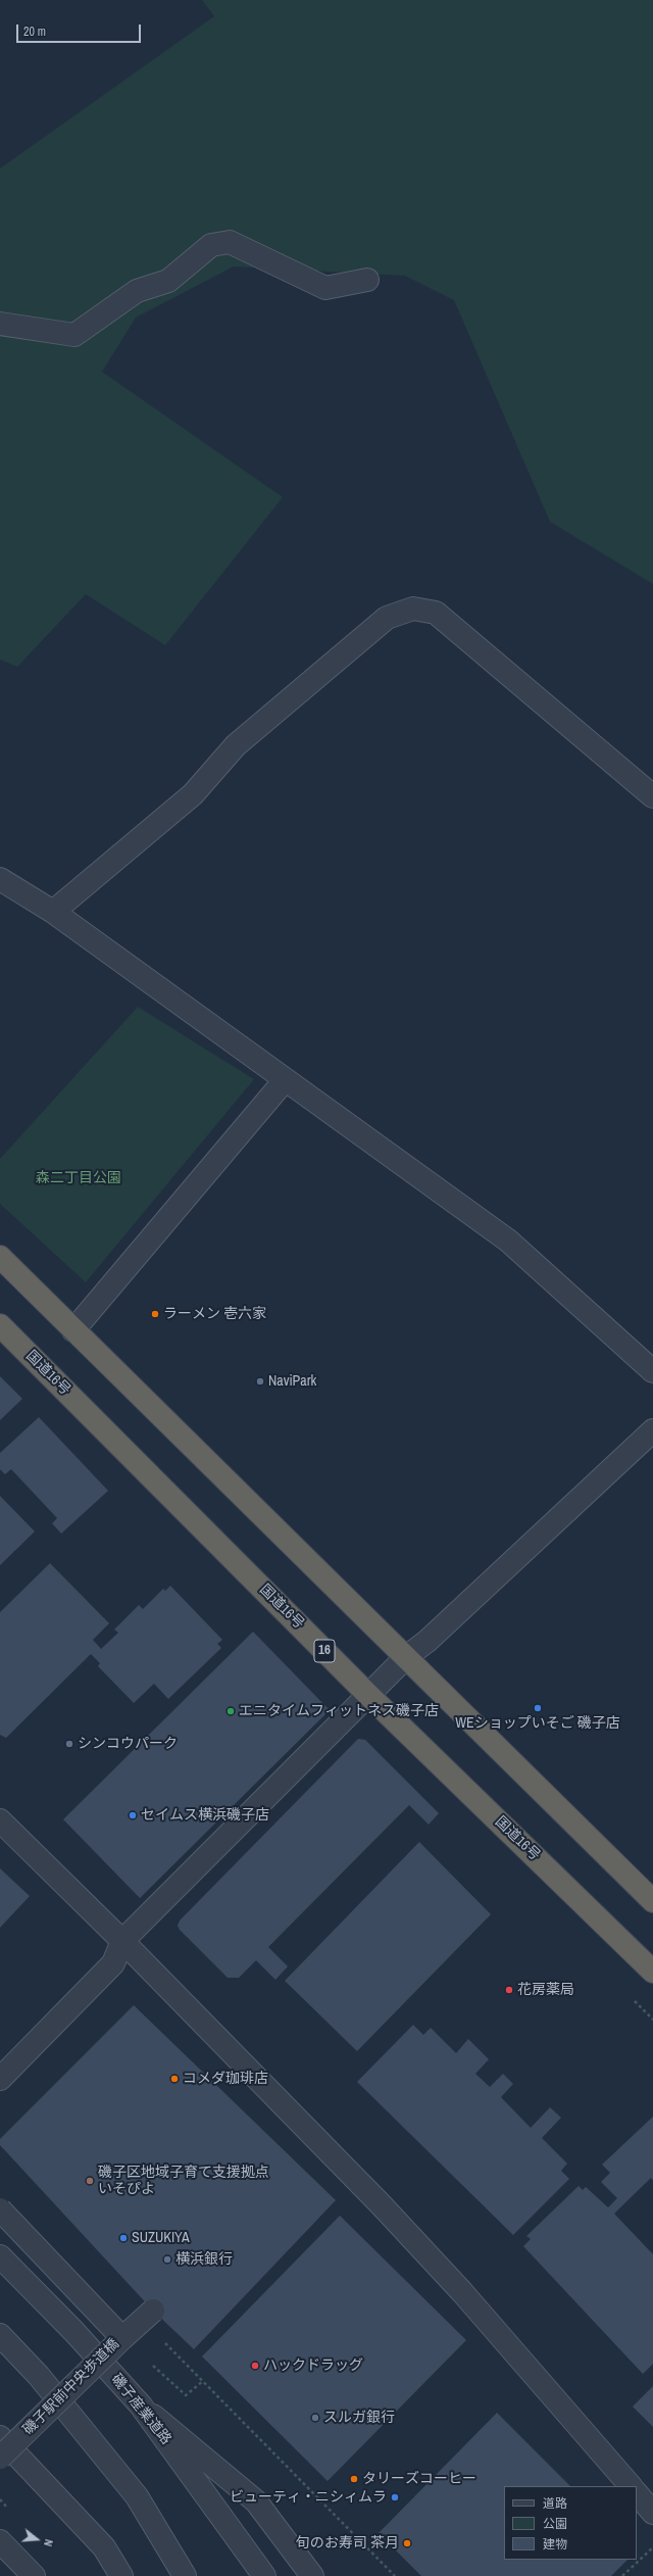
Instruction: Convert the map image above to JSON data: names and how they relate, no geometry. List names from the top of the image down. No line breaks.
{"streets":{"highway":["国道16号","16"],"street":["磯子駅前中央歩道橋","磯子産業道路"]},"parks":["森二丁目公園"],"places":["ラーメン 壱六家","NaviPark","WEショップいそご 磯子店","エニタイムフィットネス磯子店","シンコウパーク","セイムス横浜磯子店","花房薬局","コメダ珈琲店","磯子区地域子育て支援拠点 いそぴよ","SUZUKIYA","横浜銀行","ハックドラッグ","スルガ銀行","タリーズコーヒー","ビューティ・ニシィムラ","旬のお寿司 茶月"],"legend":["道路","公園","建物"],"scale_bar":"20 m","north":"right"}
